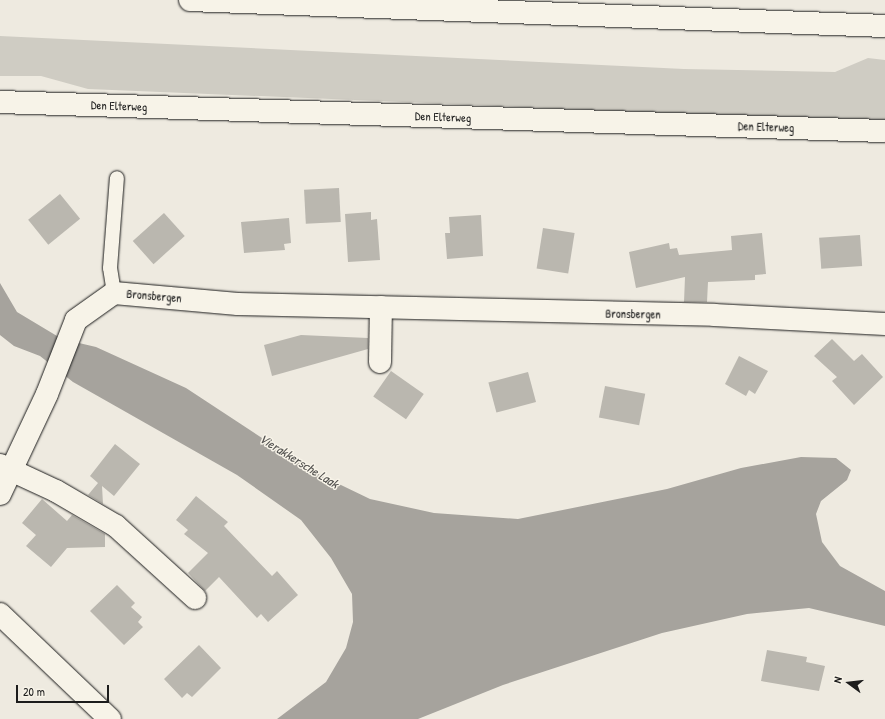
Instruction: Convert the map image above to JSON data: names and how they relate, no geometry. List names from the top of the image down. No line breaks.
{"streets":{"street":["Den Elterweg","Bronsbergen"]},"water":["Vierakkersche Laak"],"scale_bar":"20 m","north":"left"}
